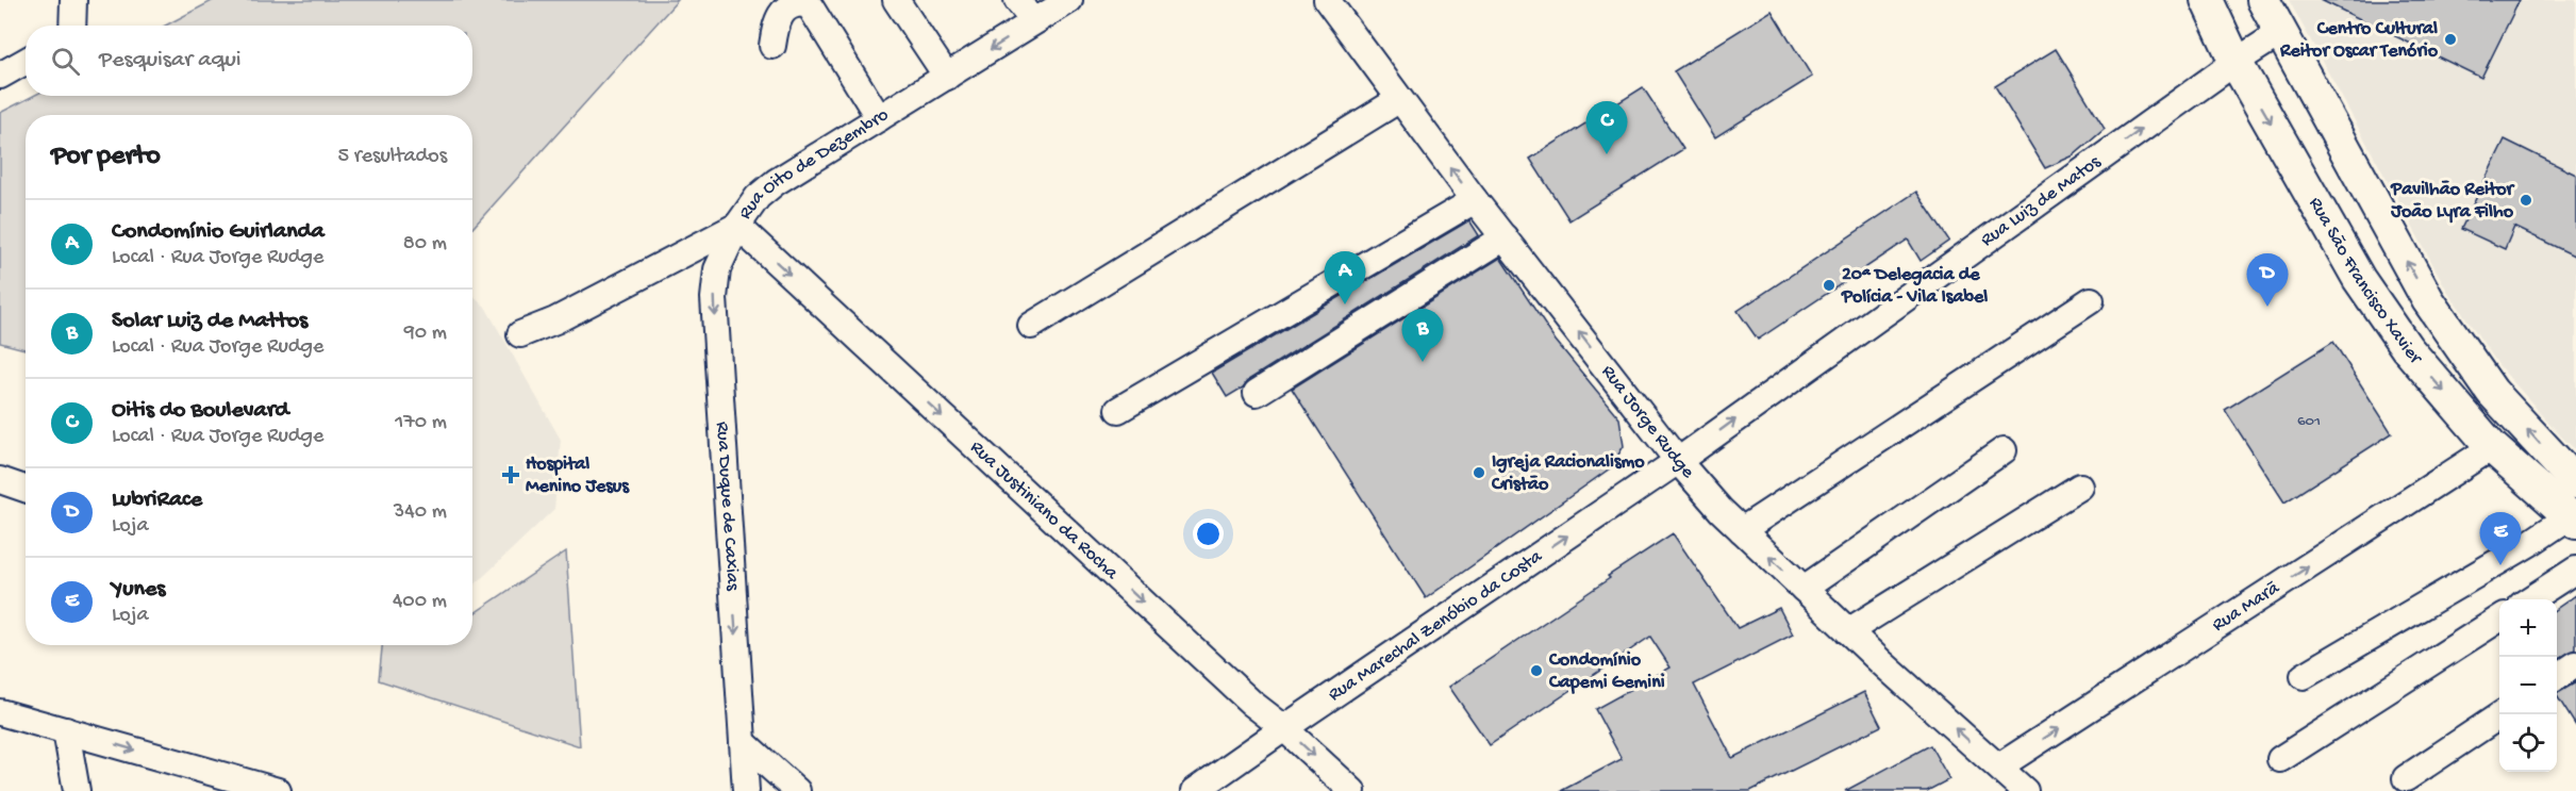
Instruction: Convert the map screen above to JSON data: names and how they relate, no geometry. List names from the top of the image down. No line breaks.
{"streets":{"main road":["Rua São Francisco Xavier"],"street":["Rua Oito de Dezembro","Rua Luiz de Matos","Rua Jorge Rudge","Rua Duque de Caxias","Rua Justiniano da Rocha","Rua Marã","Rua Marechal Zenóbio da Costa"]},"crossings":[["Rua Oito de Dezembro","Rua Duque de Caxias"],["Rua Oito de Dezembro","Rua Justiniano da Rocha"],["Rua Luiz de Matos","Rua São Francisco Xavier"],["Rua Luiz de Matos","Rua Jorge Rudge"],["Rua Luiz de Matos","Rua Marechal Zenóbio da Costa"],["Rua São Francisco Xavier","Rua Marã"],["Rua Jorge Rudge","Rua Marã"],["Rua Jorge Rudge","Rua Marechal Zenóbio da Costa"],["Rua Duque de Caxias","Rua Justiniano da Rocha"],["Rua Justiniano da Rocha","Rua Marechal Zenóbio da Costa"]],"one_way":["Rua Jorge Rudge","Rua Duque de Caxias","Rua Justiniano da Rocha","Rua Marechal Zenóbio da Costa"],"places":{"other":["Centro Cultural Reitor Oscar Tenório","Pavilhão Reitor João Lyra Filho","20ª Delegacia de Polícia - Vila Isabel","Igreja Racionalismo Cristão","Condomínio Capemi Gemini"],"health":["Hospital Menino Jesus"]},"house_numbers":["601"],"page":{"search":"Pesquisar aqui","pins":["C","A","D","B","E"],"heading":["Por perto","5 resultados"],"list":[{"mark":"A","name":"Condomínio Guirlanda","note":"Local · Rua Jorge Rudge","value":"80 m"},{"mark":"B","name":"Solar Luiz de Mattos","note":"Local · Rua Jorge Rudge","value":"90 m"},{"mark":"C","name":"Oitis do Boulevard","note":"Local · Rua Jorge Rudge","value":"170 m"},{"mark":"D","name":"LubriRace","note":"Loja","value":"340 m"},{"mark":"E","name":"Yunes","note":"Loja","value":"400 m"}],"map_buttons":["+","−"]}}
